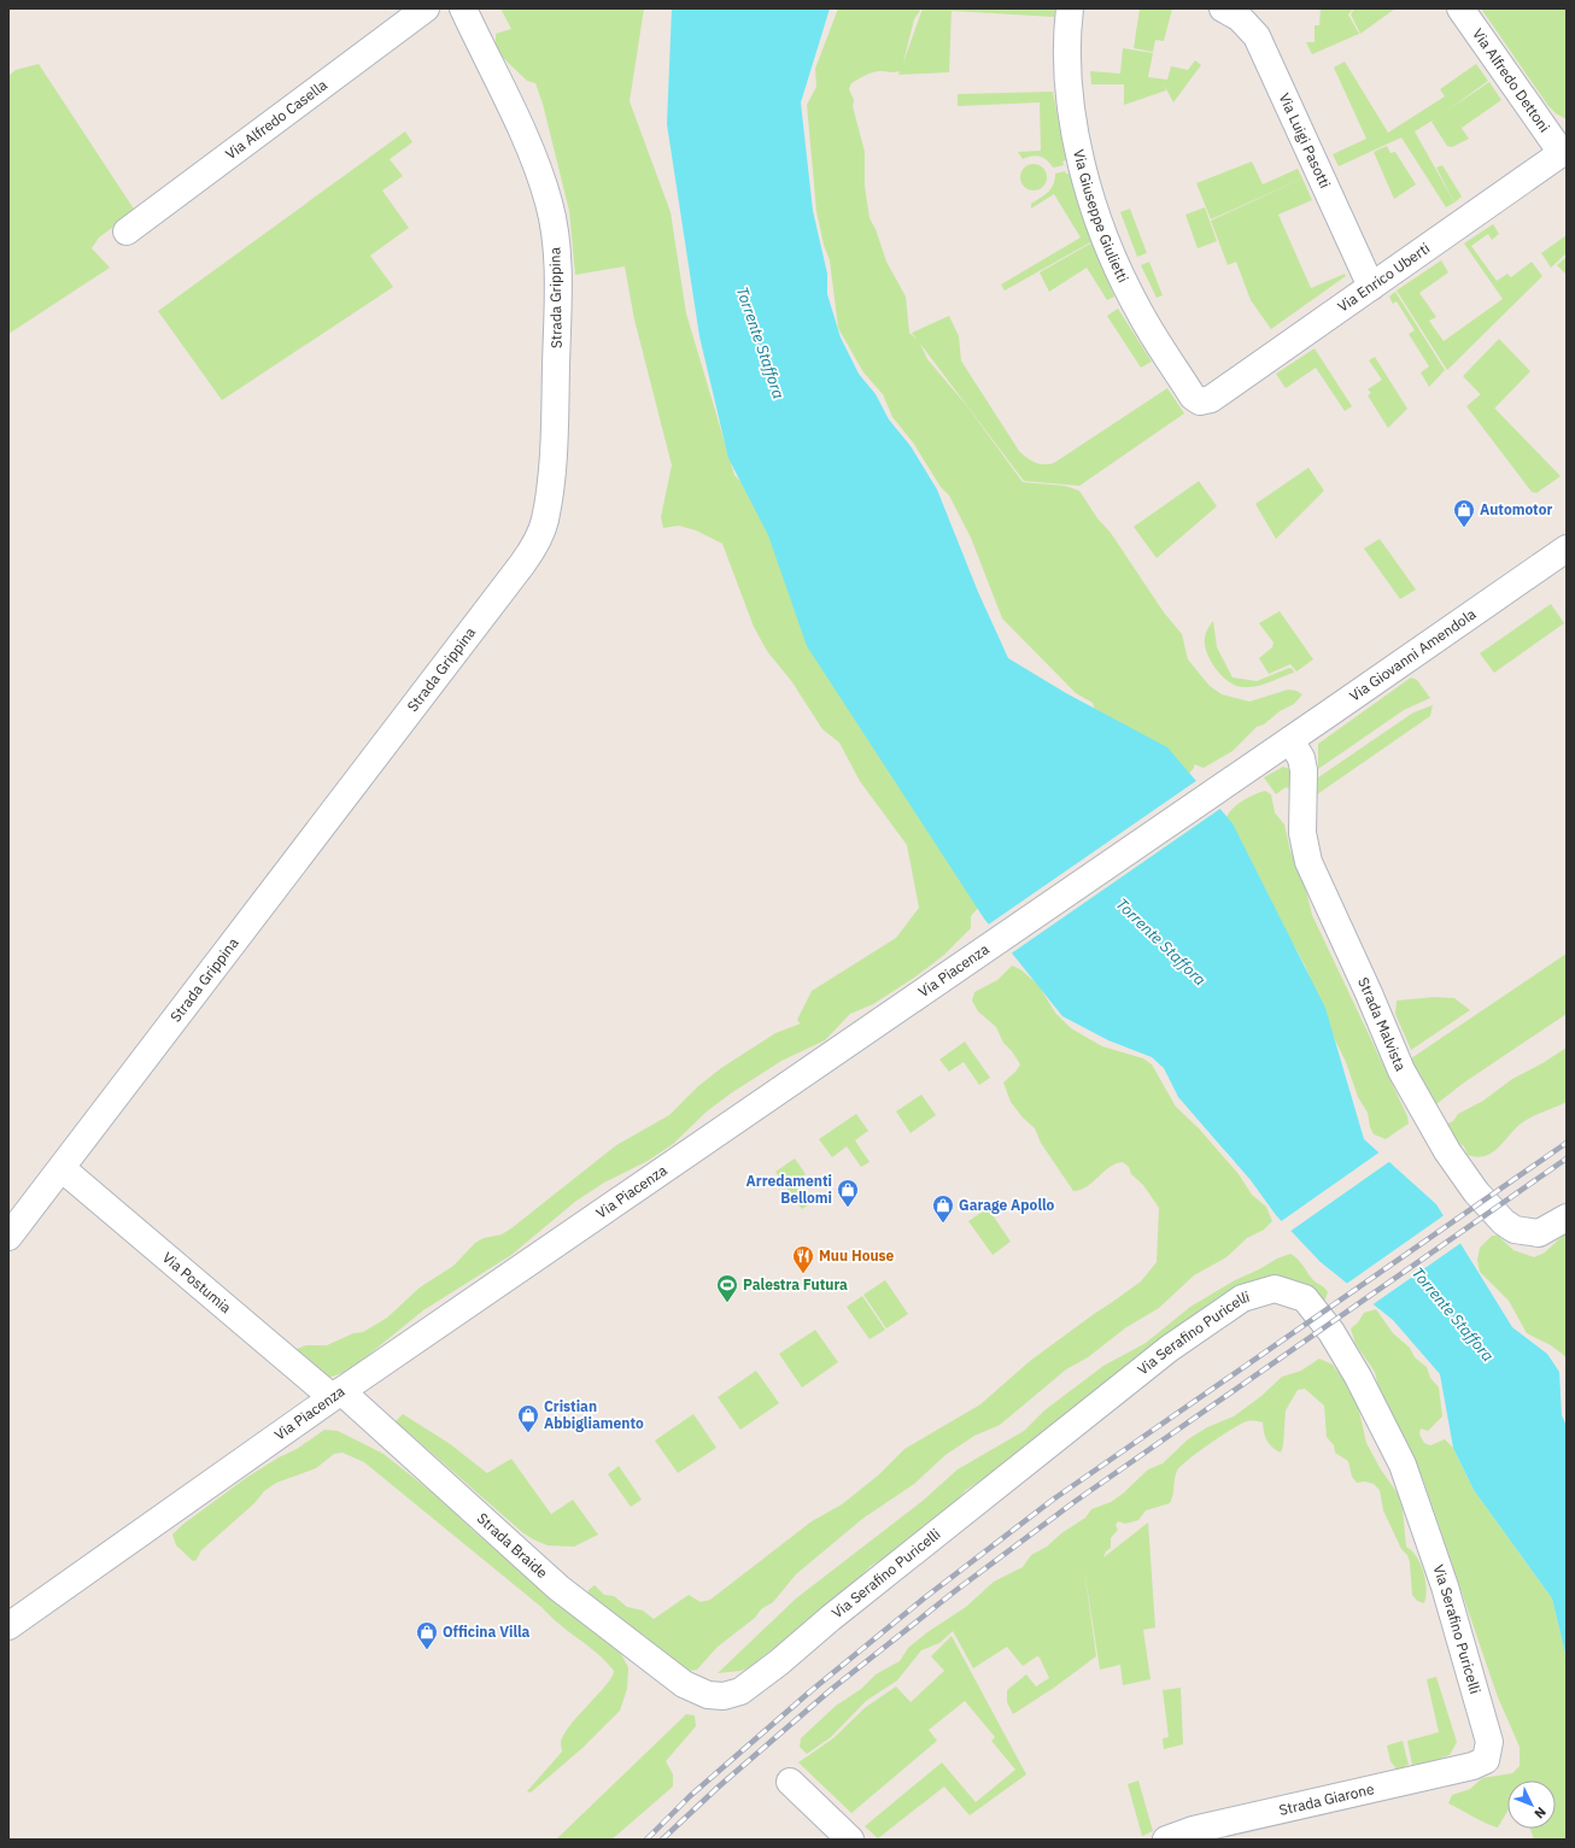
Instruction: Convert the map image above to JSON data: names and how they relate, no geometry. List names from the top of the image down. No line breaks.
{"streets":{"street":["Via Alfredo Dettoni","Via Alfredo Casella","Via Luigi Pasotti","Via Giuseppe Giulietti","Via Enrico Uberti","Strada Grippina","Via Giovanni Amendola","Via Piacenza","Strada Malvista","Via Postumia","Via Serafino Puricelli","Strada Braide","Strada Giarone"]},"crossings":[["Via Alfredo Dettoni","Via Enrico Uberti"],["Via Luigi Pasotti","Via Enrico Uberti"],["Via Giuseppe Giulietti","Via Enrico Uberti"],["Strada Grippina","Via Postumia"],["Via Giovanni Amendola","Via Piacenza"],["Via Giovanni Amendola","Strada Malvista"],["Via Piacenza","Via Postumia"],["Via Piacenza","Strada Braide"],["Via Postumia","Strada Braide"],["Via Serafino Puricelli","Strada Braide"],["Via Serafino Puricelli","Strada Giarone"]],"water":["Torrente Staffora"],"places":{"shop":["Automotor","Arredamenti Bellomi","Garage Apollo","Cristian Abbigliamento","Officina Villa"],"restaurant":["Muu House"],"sports":["Palestra Futura"]},"north":"bottom right"}
